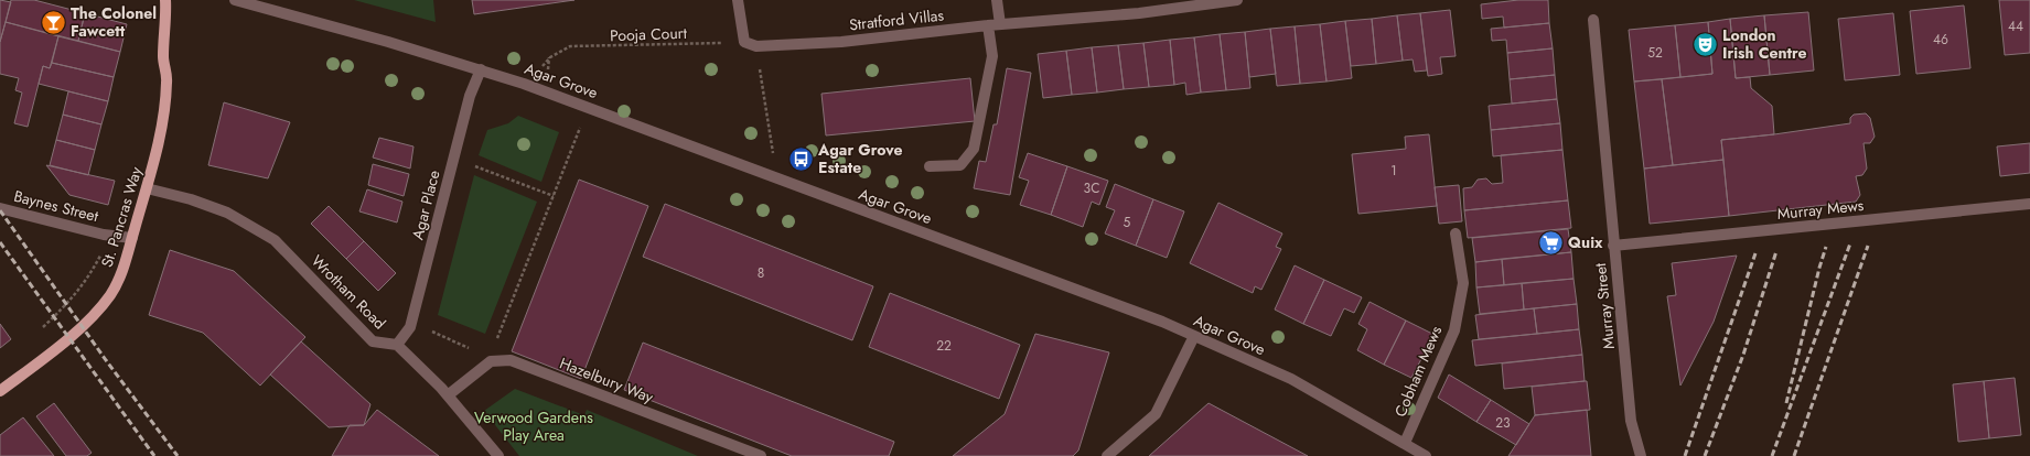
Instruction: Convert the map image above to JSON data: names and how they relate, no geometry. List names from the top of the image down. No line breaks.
{"streets":{"main road":["St. Pancras Way"],"street":["Stratford Villas","Agar Grove","Agar Place","Baynes Street","Murray Mews","Wrotham Road","Murray Street","Cobham Mews","Hazelbury Way"],"path":["Pooja Court"]},"crossings":[["Agar Grove","Agar Place"],["Agar Grove","Cobham Mews"],["Agar Place","Wrotham Road"],["Baynes Street","St. Pancras Way"],["Murray Mews","Murray Street"],["St. Pancras Way","Wrotham Road"]],"parks":["Verwood Gardens Play Area"],"places":{"bar":["The Colonel Fawcett"],"theatre":["London Irish Centre"],"bus stop":["Agar Grove Estate"],"supermarket":["Quix"]},"house_numbers":["44","46","52","1","3C","5","8","22","23"]}
